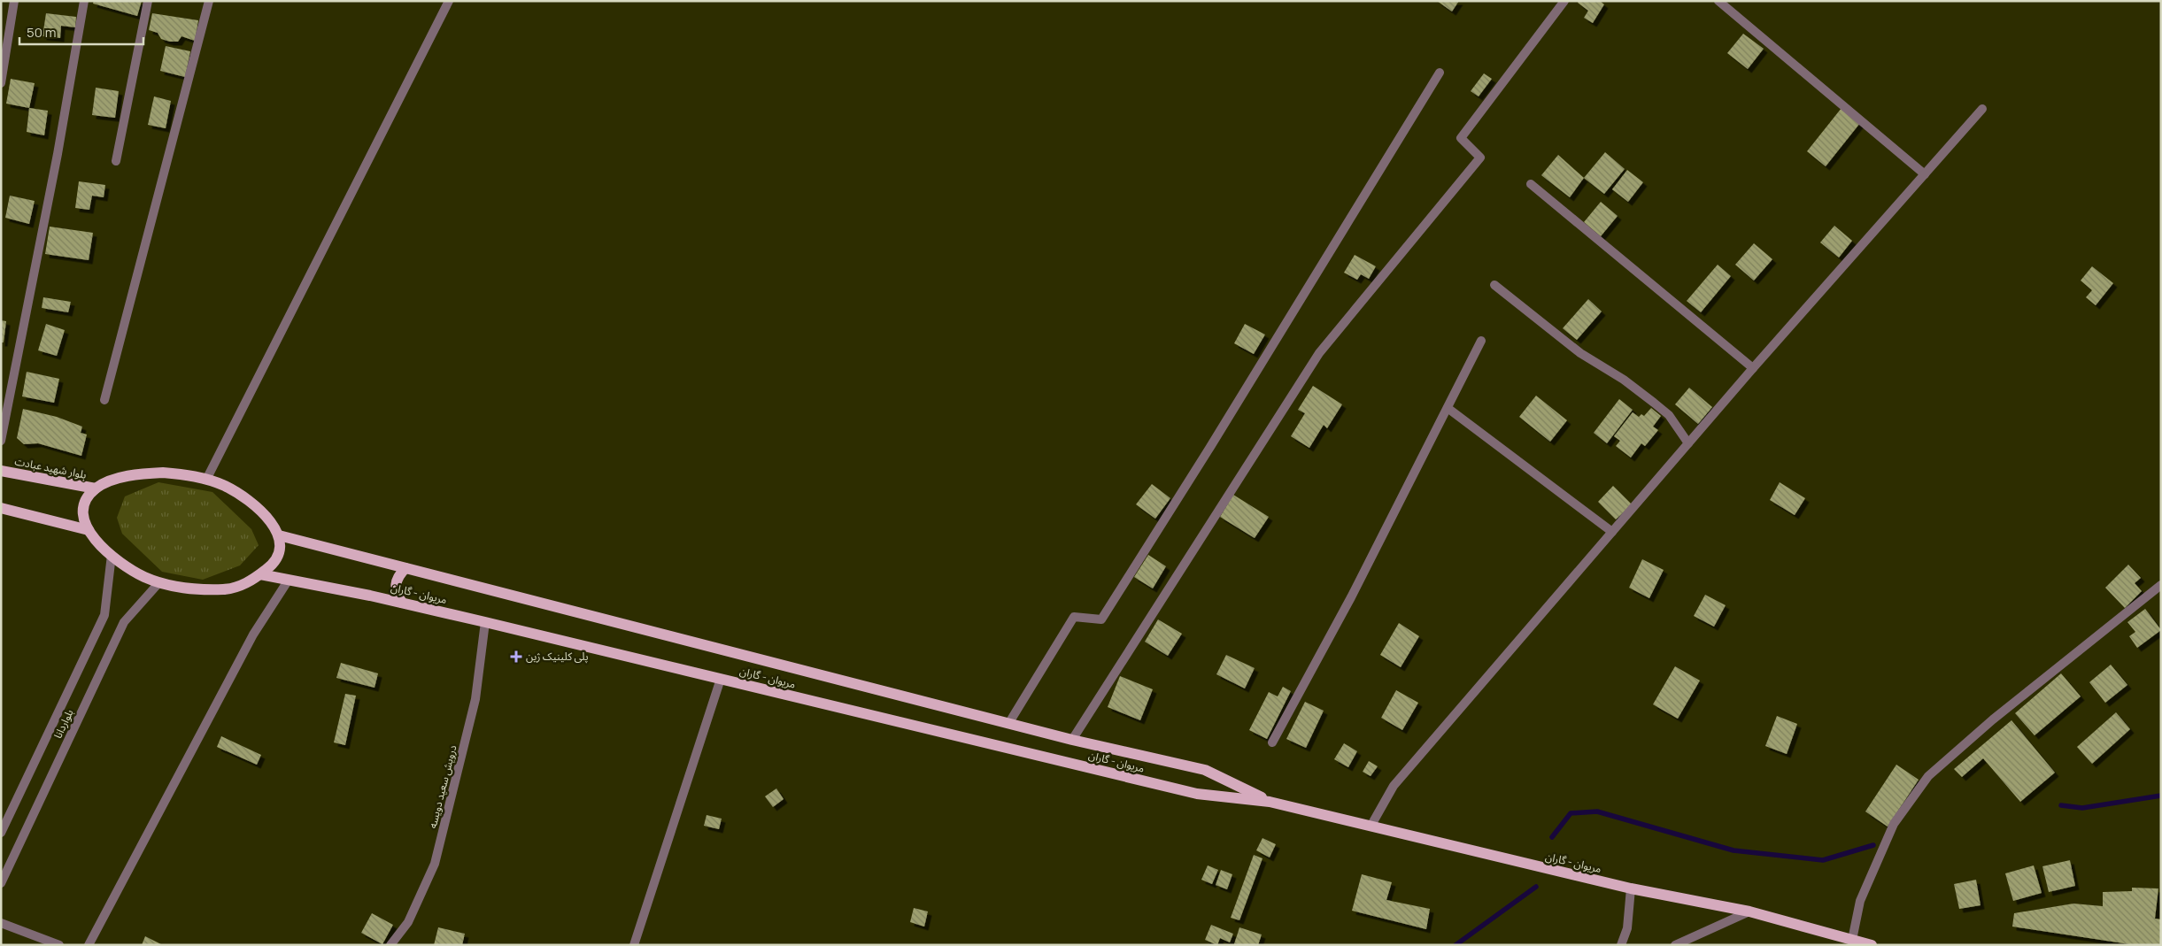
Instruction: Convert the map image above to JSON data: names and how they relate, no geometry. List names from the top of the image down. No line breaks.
{"streets":{"main road":["بلوار شهید عبادت","مریوان - گاران"],"street":["بلواردانا","درویش سعید دویسه"]},"crossings":[["بلوار شهید عبادت","مریوان - گاران"],["بلوار شهید عبادت","بلواردانا"],["مریوان - گاران","بلواردانا"],["مریوان - گاران","درویش سعید دویسه"]],"places":{"health":["پلی کلینیک ژین"]},"scale_bar":"50 m"}
